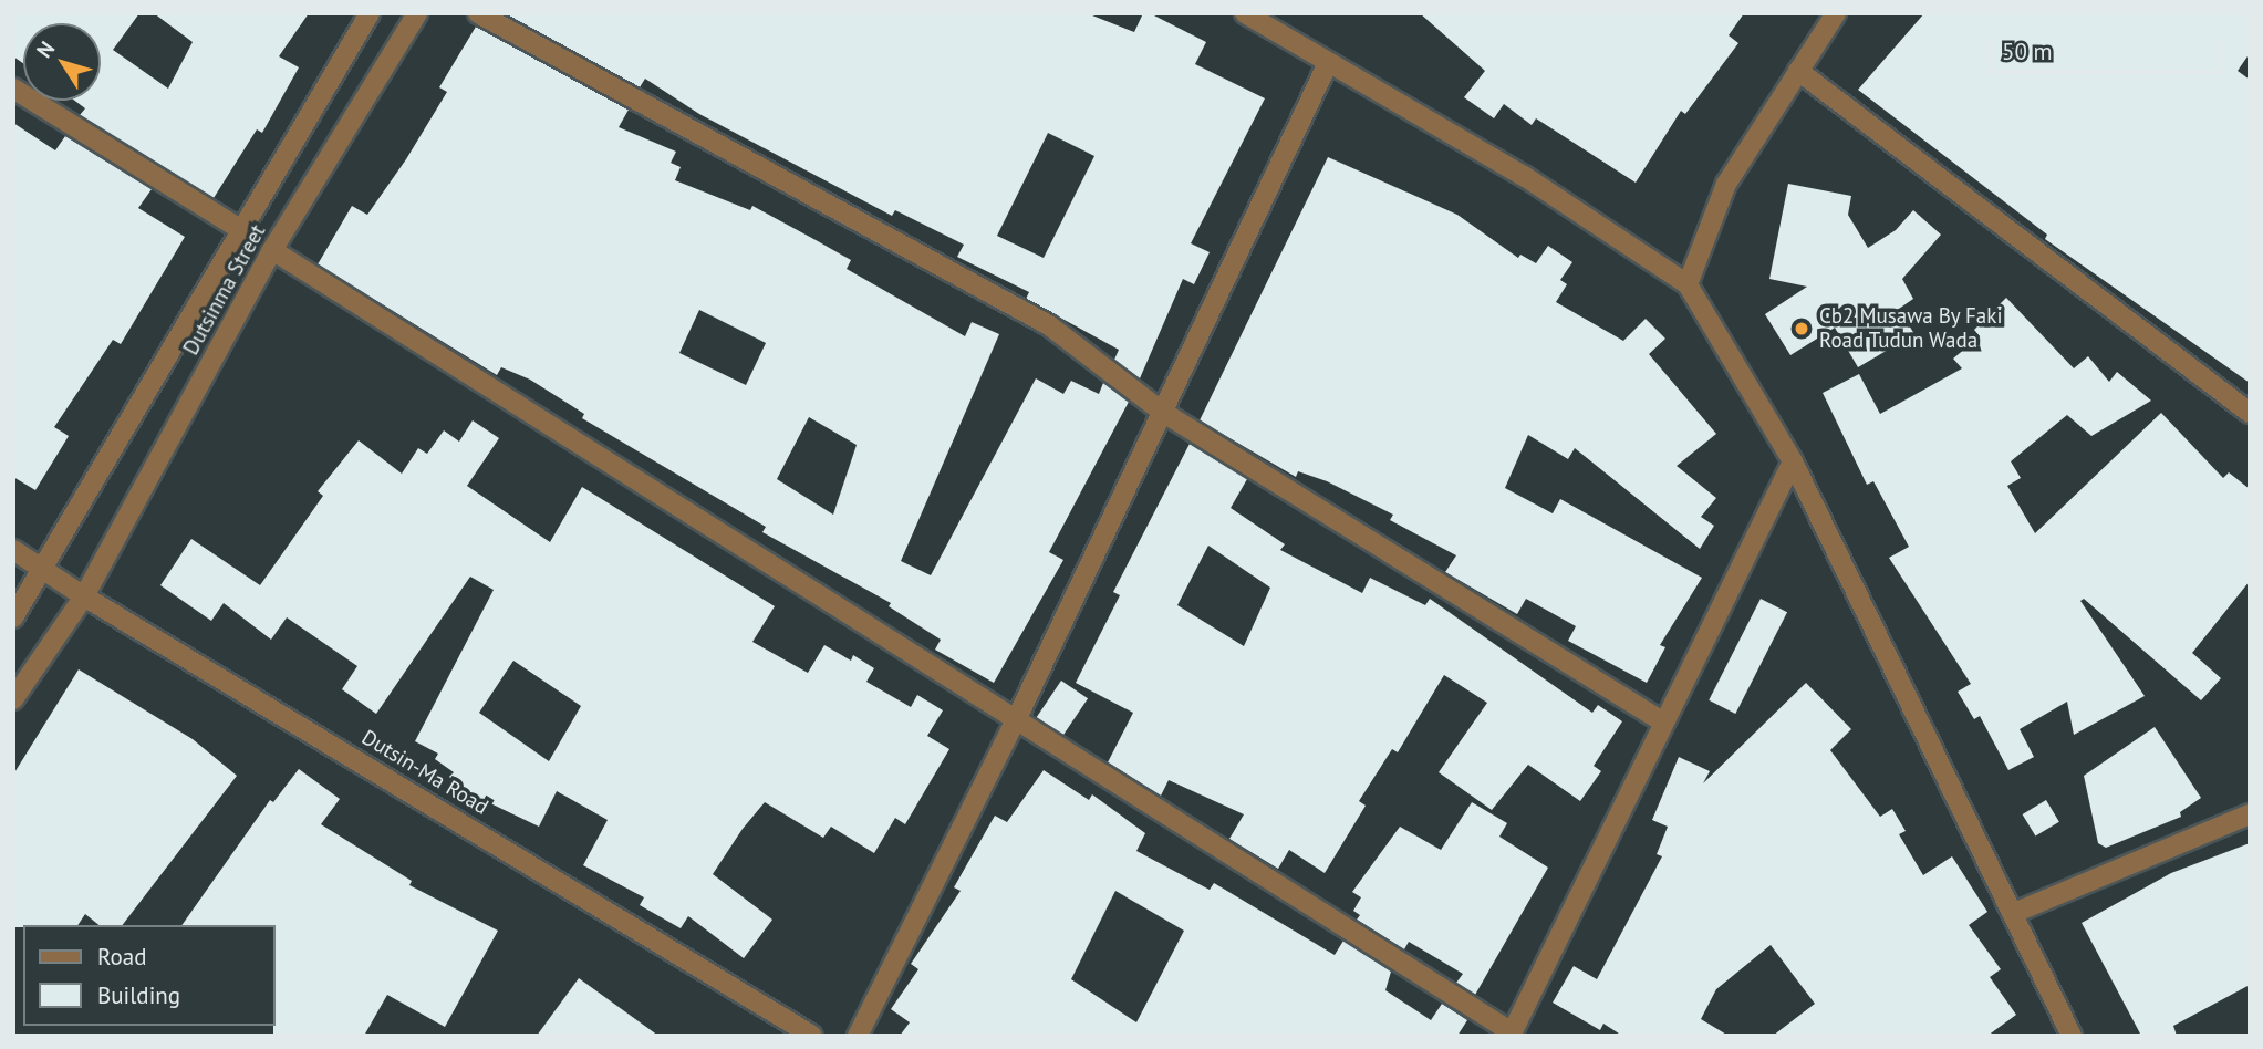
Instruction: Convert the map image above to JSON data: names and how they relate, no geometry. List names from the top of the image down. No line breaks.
{"streets":{"street":["Dutsinma Street","Dutsin-Ma Road"]},"crossings":[["Dutsinma Street","Dutsin-Ma Road"]],"places":["Cb2 Musawa By Faki Road Tudun Wada"],"legend":["Road","Building"],"scale_bar":"50 m","north":"top left"}
